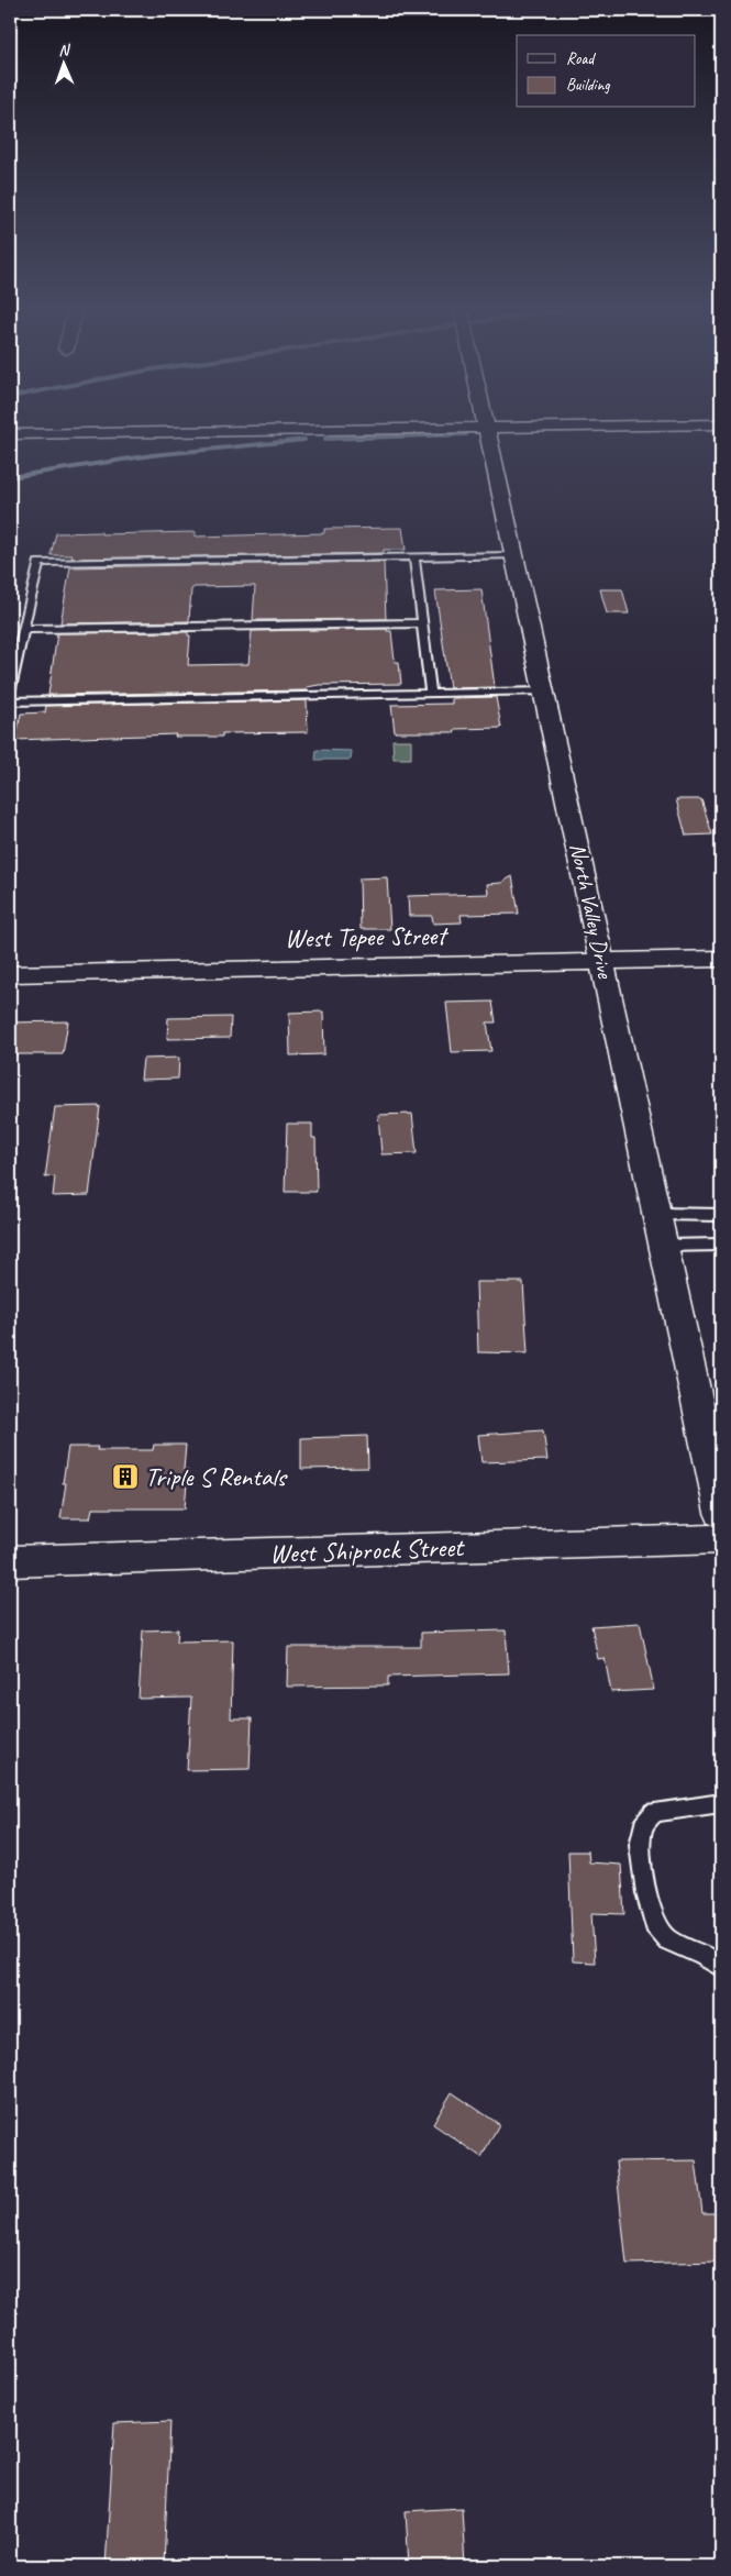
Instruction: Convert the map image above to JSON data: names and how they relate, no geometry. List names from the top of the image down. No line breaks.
{"streets":{"street":["North Valley Drive","West Tepee Street","West Shiprock Street"]},"crossings":[["North Valley Drive","West Tepee Street"]],"places":{"building":["Triple S Rentals"]},"legend":["Road","Building"],"north":"top"}
